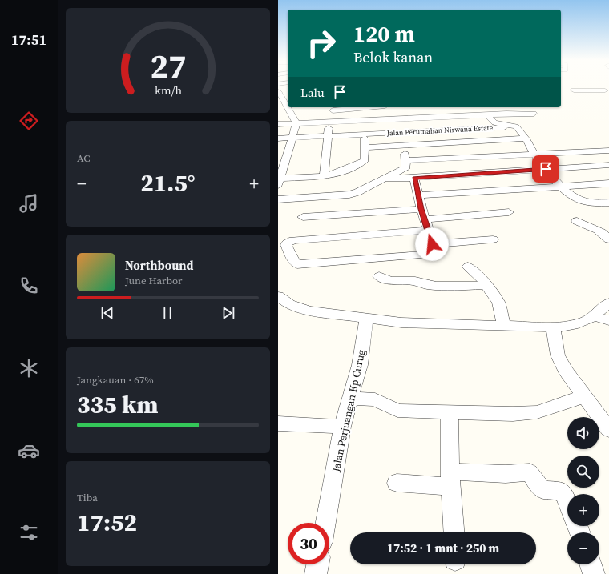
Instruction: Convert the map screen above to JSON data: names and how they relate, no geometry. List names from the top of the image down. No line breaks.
{"streets":{"street":["Jalan Perumahan Nirwana Estate","Jalan Perjuangan Kp Curug"]},"page":{"tabs":"17:51","turn":["120 m","Belok kanan"],"then":"Lalu","tile":["AC",["Jangkauan · 67%","335 km"],["Tiba","17:52"]],"heat":["−","21.5°","+"],"song":["Northbound","June Harbor"],"map_buttons":["+","−"],"limit":"30","trip":"17:52 · 1 mnt · 250 m","gauge":["27","km/h"]}}
